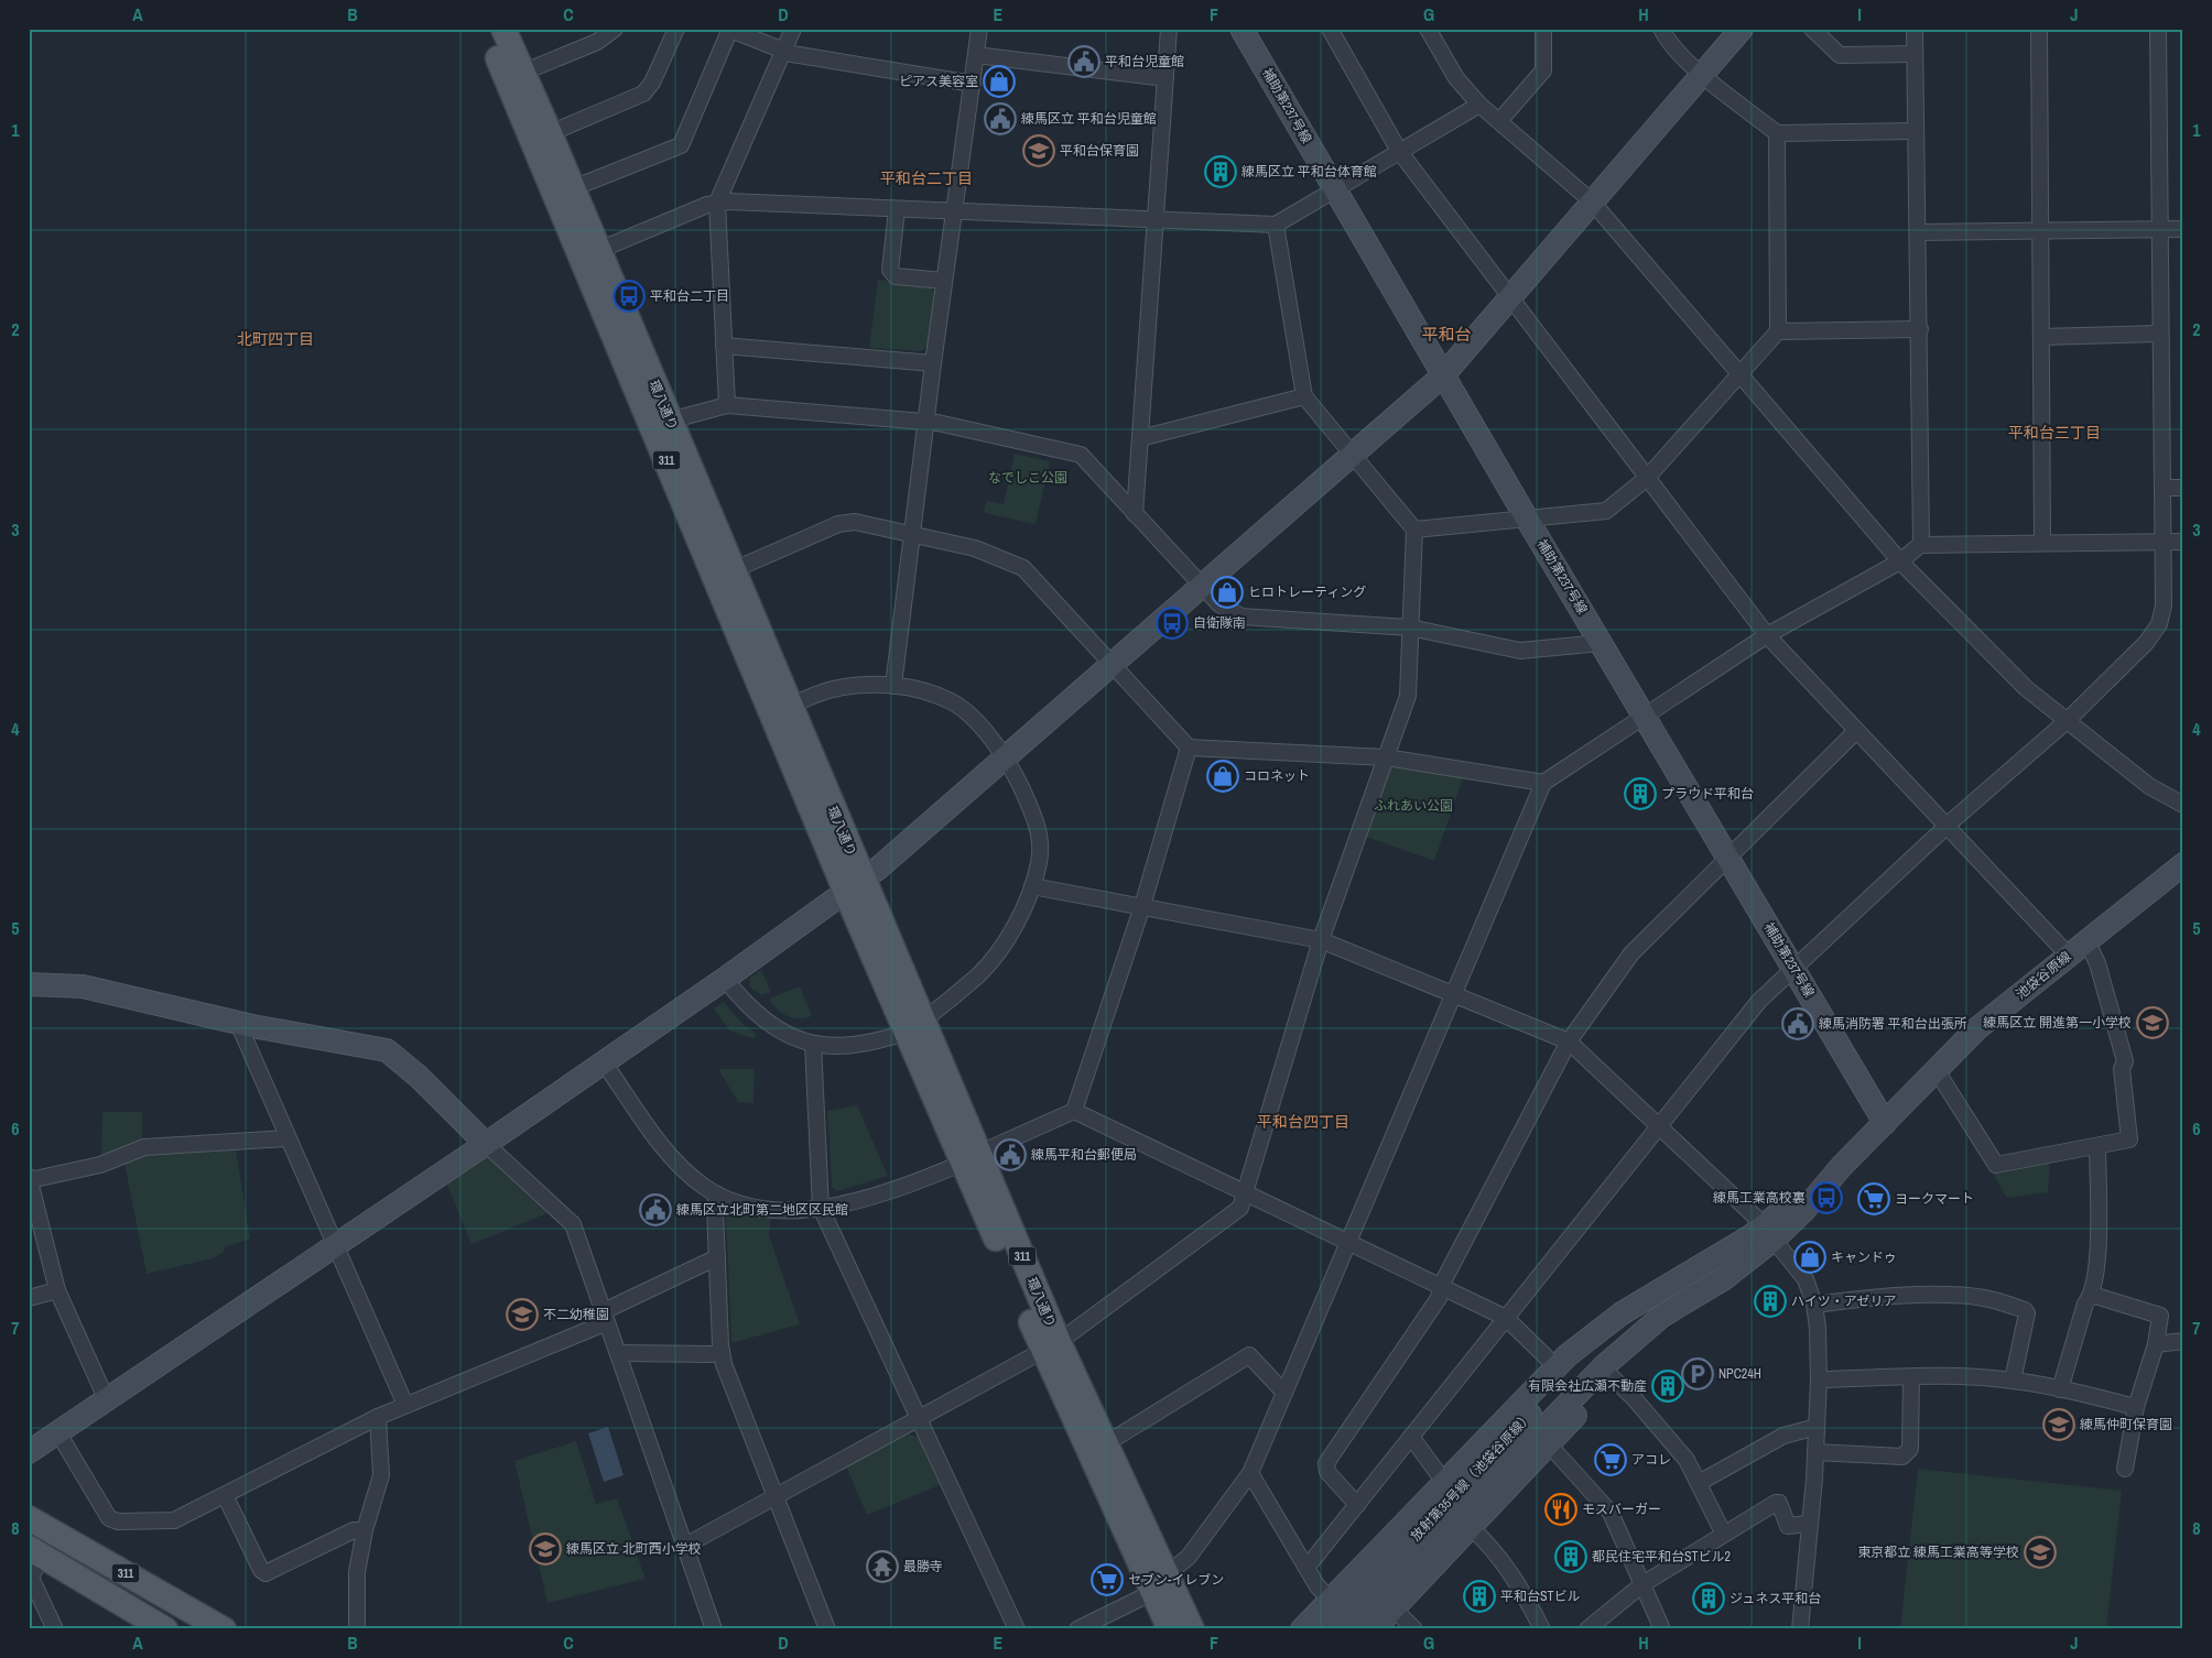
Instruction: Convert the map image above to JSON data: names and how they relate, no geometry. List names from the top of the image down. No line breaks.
{"streets":{"main road":["環八通り","311"],"street":["補助第237号線","池袋谷原線","放射第35号線（池袋谷原線）"]},"crossings":[["補助第237号線","池袋谷原線"],["池袋谷原線","放射第35号線（池袋谷原線）"]],"districts":["平和台二丁目","平和台","北町四丁目","平和台三丁目","平和台四丁目"],"parks":["なでしこ公園","ふれあい公園"],"places":{"public building":["平和台児童館","練馬区立 平和台児童館","練馬消防署 平和台出張所","練馬平和台郵便局","練馬区立北町第二地区区民館"],"shop":["ピアス美容室","ヒロトレーティング","コロネット","キャンドゥ"],"school or university":["平和台保育園","練馬区立 開進第一小学校","不二幼稚園","練馬仲町保育園","練馬区立 北町西小学校","東京都立 練馬工業高等学校"],"building":["練馬区立 平和台体育館","プラウド平和台","ハイツ・アゼリア","有限会社広瀬不動産","都民住宅平和台STビル2","平和台STビル","ジュネス平和台"],"bus stop":["平和台二丁目","自衛隊南","練馬工業高校裏"],"supermarket":["ヨークマート","アコレ","セブン-イレブン"],"parking":["NPC24H"],"restaurant":["モスバーガー"],"temple":["最勝寺"]},"grid":{"columns":["A","B","C","D","E","F","G","H","I","J"],"rows":["1","2","3","4","5","6","7","8"]}}
